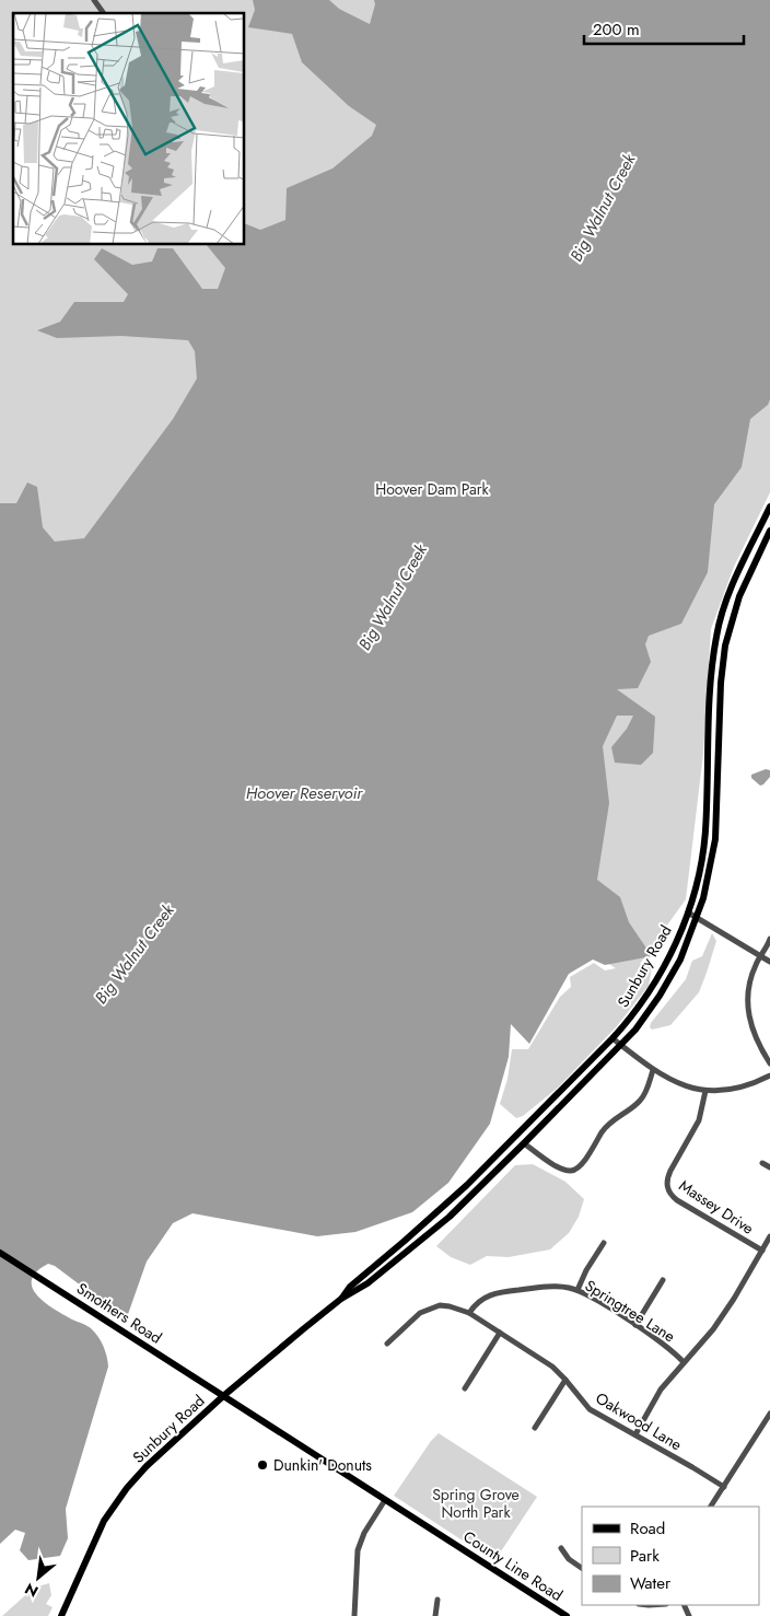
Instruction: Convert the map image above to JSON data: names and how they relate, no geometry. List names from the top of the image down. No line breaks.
{"streets":{"main road":["Sunbury Road","Smothers Road","County Line Road"],"street":["Massey Drive","Springtree Lane","Oakwood Lane"]},"crossings":[["Sunbury Road","Smothers Road"],["Sunbury Road","County Line Road"],["Springtree Lane","Oakwood Lane"],["Smothers Road","County Line Road"]],"water":["Big Walnut Creek","Hoover Reservoir"],"parks":["Hoover Dam Park","Spring Grove North Park"],"places":["Dunkin' Donuts"],"legend":["Road","Park","Water"],"scale_bar":"200 m","north":"bottom left"}
